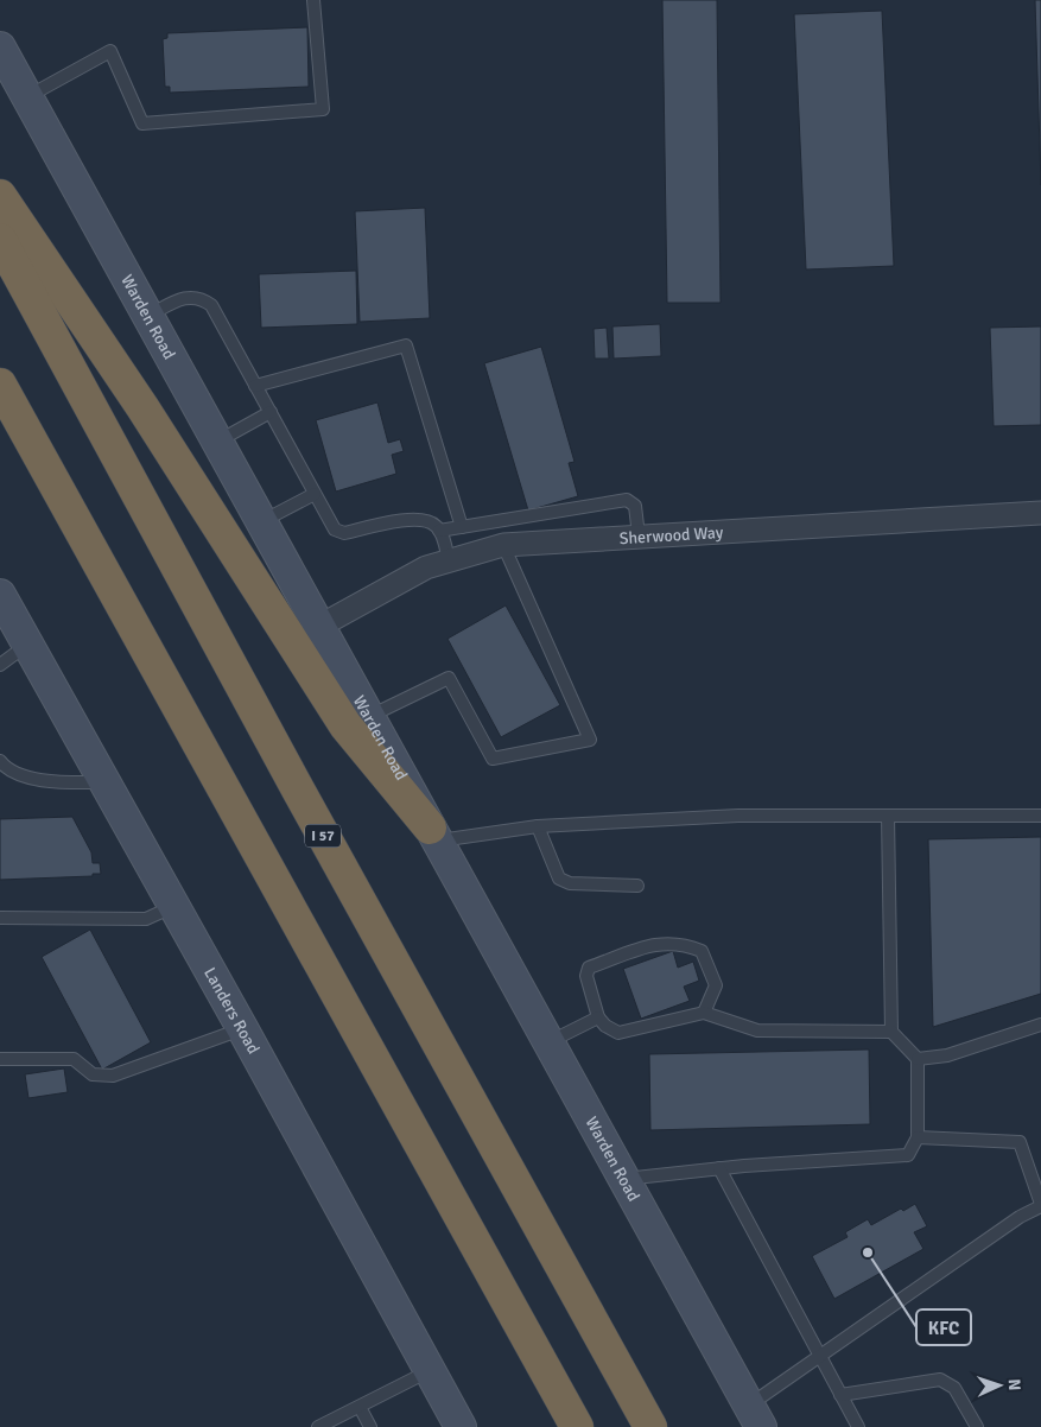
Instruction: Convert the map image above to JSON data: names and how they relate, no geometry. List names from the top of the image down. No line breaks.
{"streets":{"highway":["I 57"],"main road":["Warden Road","Landers Road"],"street":["Sherwood Way"]},"crossings":[["Warden Road","Sherwood Way"]],"places":["KFC"],"north":"right"}
